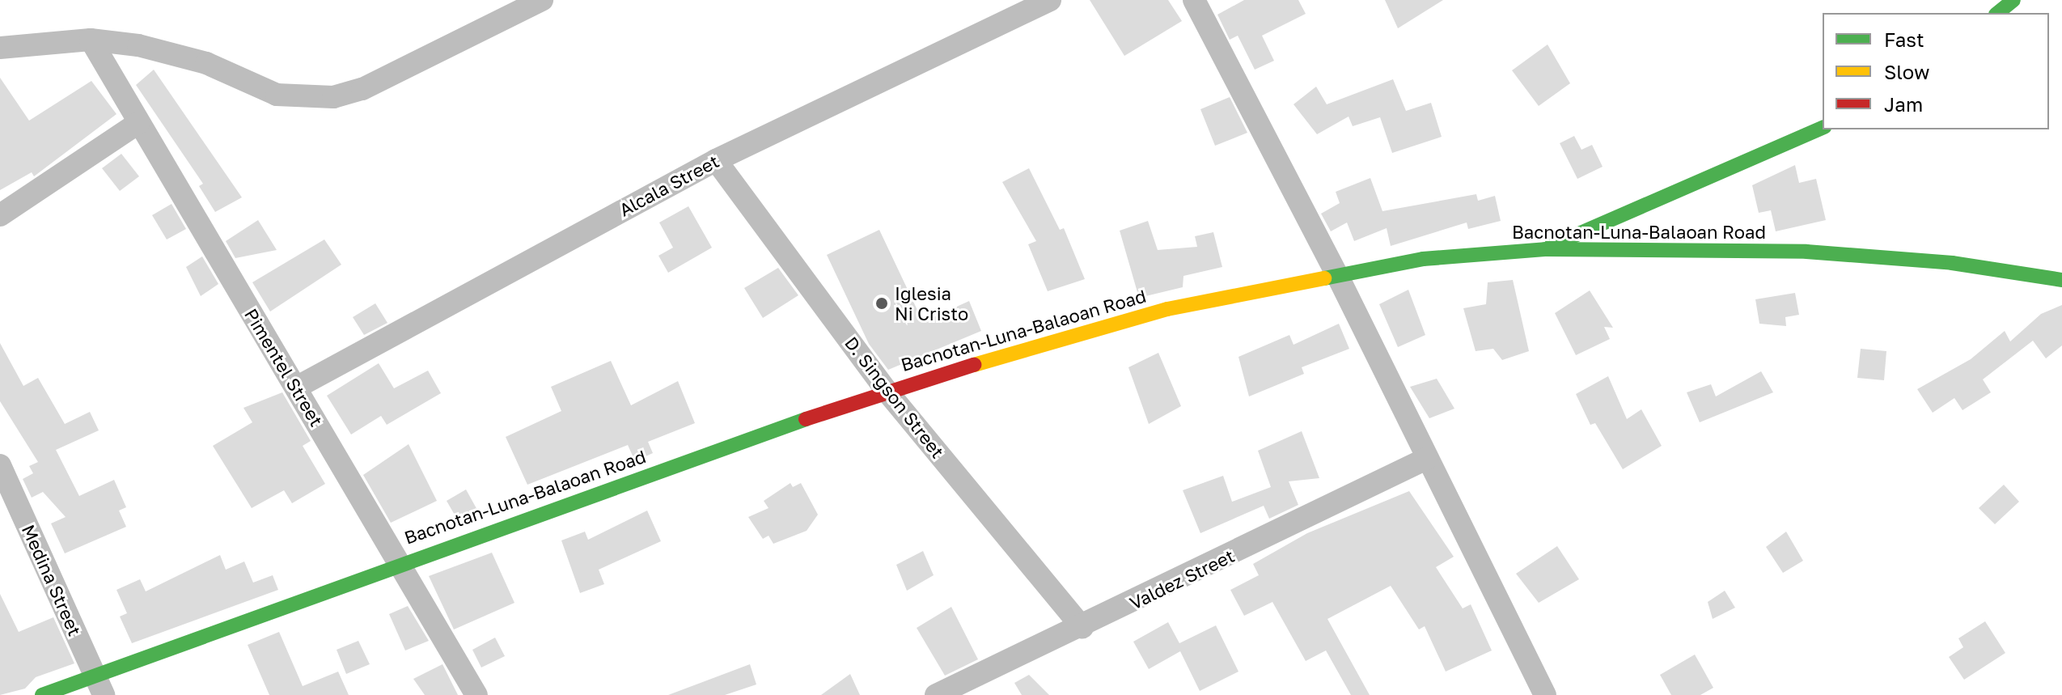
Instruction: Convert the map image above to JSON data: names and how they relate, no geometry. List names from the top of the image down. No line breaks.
{"streets":{"main road":["Bacnotan-Luna-Balaoan Road"],"street":["Alcala Street","Pimentel Street","D. Singson Street","Valdez Street","Medina Street"]},"crossings":[["Alcala Street","Pimentel Street"],["Alcala Street","D. Singson Street"],["Bacnotan-Luna-Balaoan Road","Pimentel Street"],["Bacnotan-Luna-Balaoan Road","D. Singson Street"],["Bacnotan-Luna-Balaoan Road","Medina Street"],["D. Singson Street","Valdez Street"]],"places":["Iglesia Ni Cristo"],"legend":["Fast","Slow","Jam"]}
